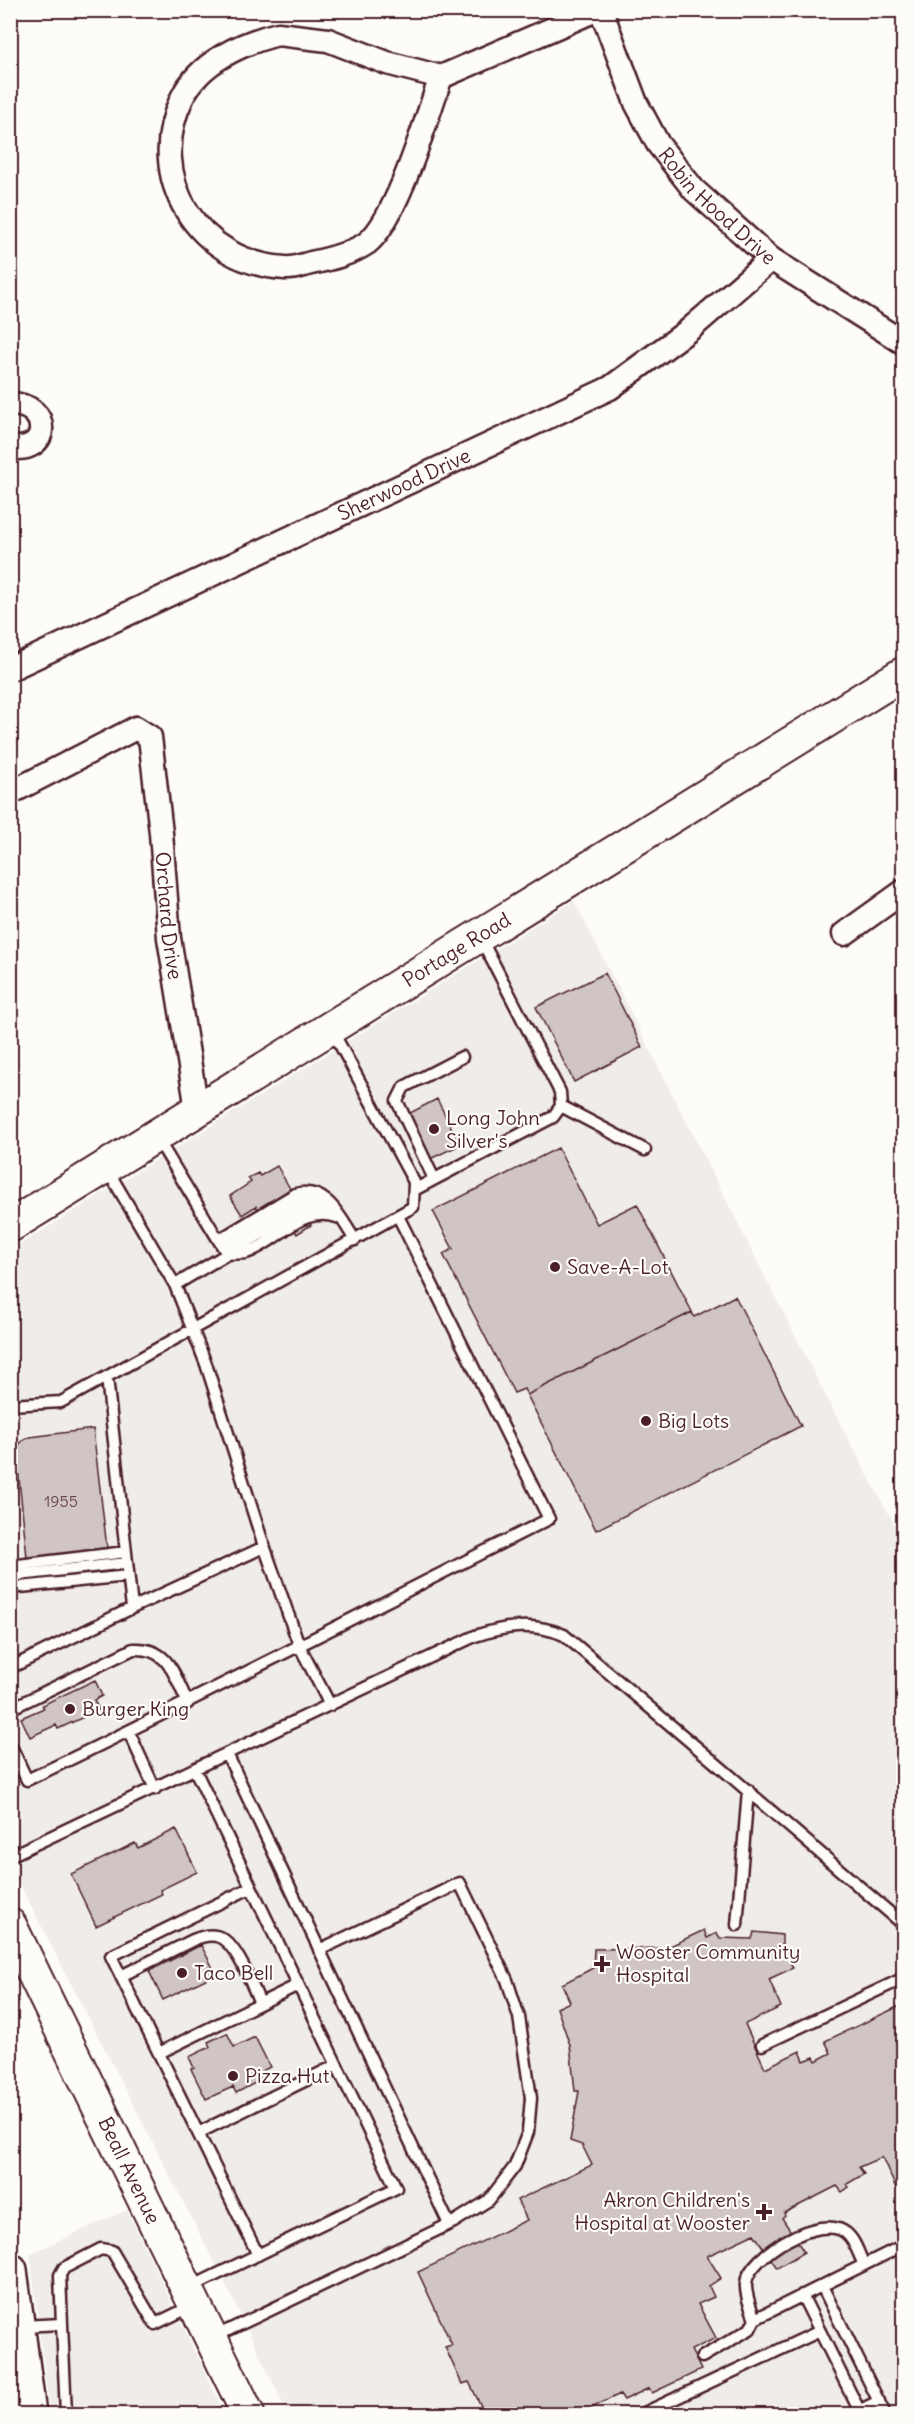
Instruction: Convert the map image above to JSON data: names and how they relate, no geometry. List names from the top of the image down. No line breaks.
{"streets":{"main road":["Portage Road","Beall Avenue"],"street":["Robin Hood Drive","Sherwood Drive","Orchard Drive"]},"crossings":[["Robin Hood Drive","Sherwood Drive"],["Orchard Drive","Portage Road"]],"places":{"other":["Long John Silver's","Save-A-Lot","Big Lots","Burger King","Taco Bell","Pizza Hut"],"health":["Wooster Community Hospital","Akron Children's Hospital at Wooster"]},"house_numbers":["1955"]}
